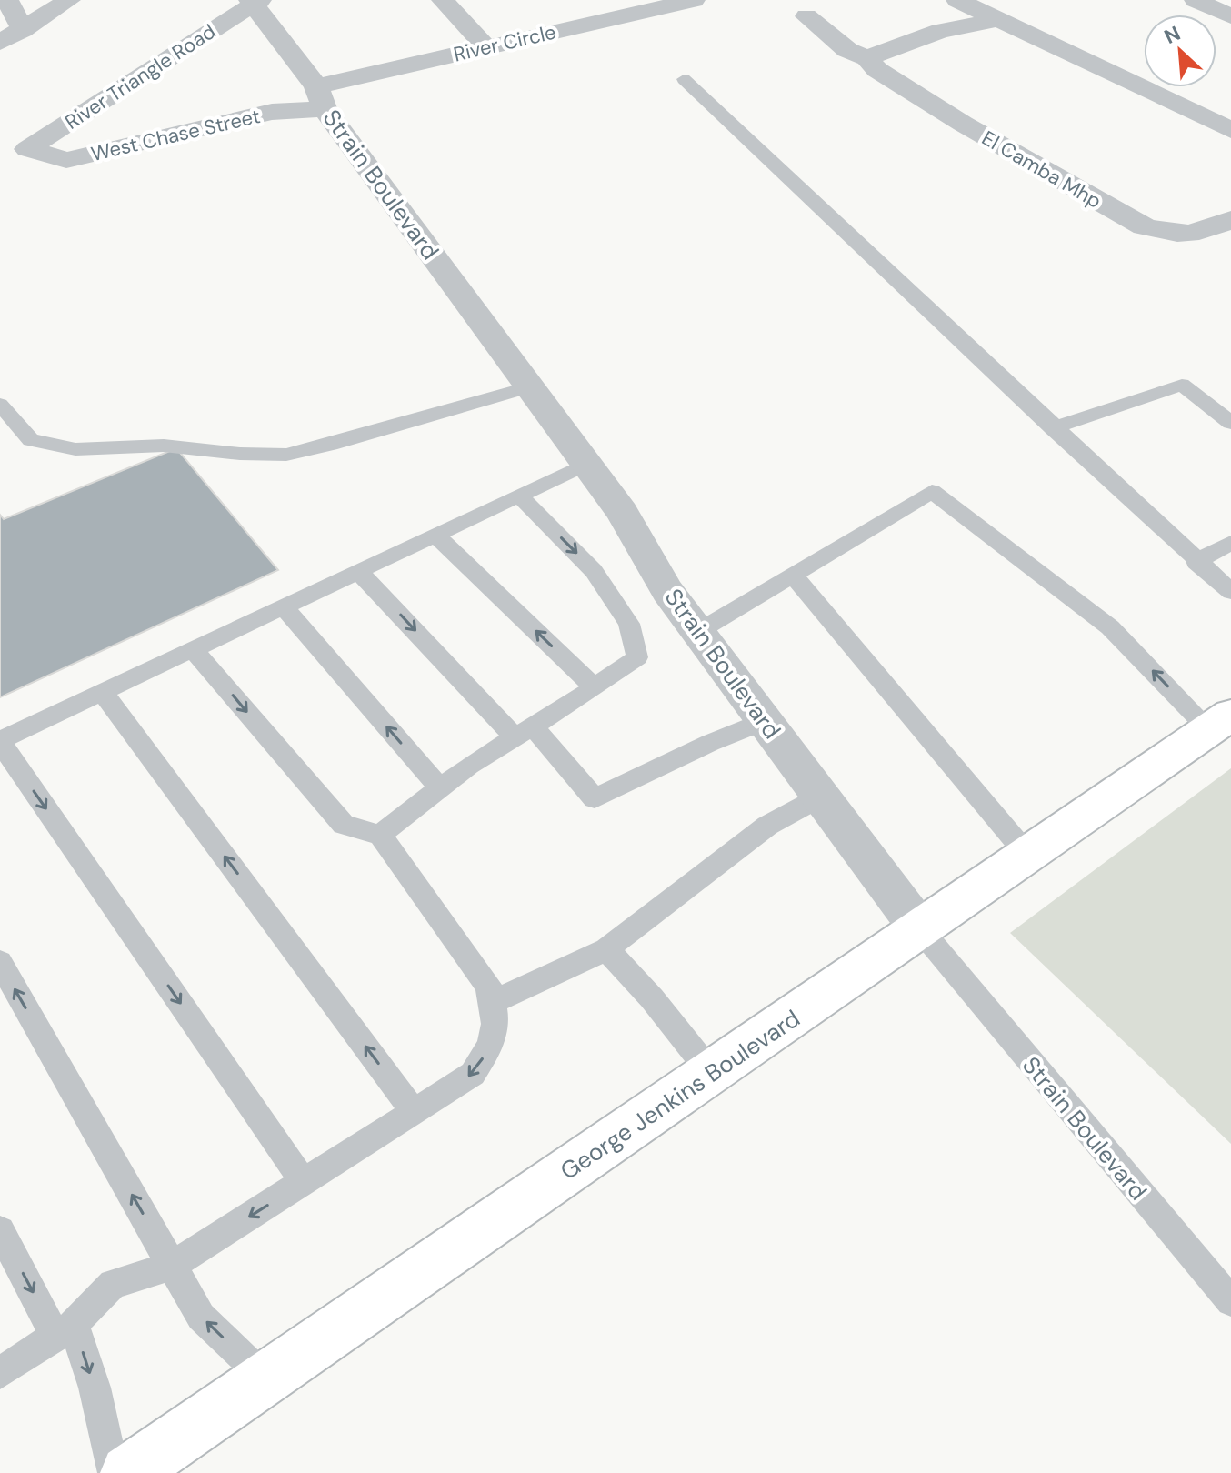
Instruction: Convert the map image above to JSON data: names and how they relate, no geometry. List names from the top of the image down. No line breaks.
{"streets":{"main road":["George Jenkins Boulevard"],"street":["River Circle","River Triangle Road","West Chase Street","El Camba Mhp","Strain Boulevard"]},"crossings":[["River Circle","West Chase Street"],["River Circle","Strain Boulevard"],["River Triangle Road","West Chase Street"],["River Triangle Road","Strain Boulevard"],["West Chase Street","Strain Boulevard"],["Strain Boulevard","George Jenkins Boulevard"]],"north":"top left"}
